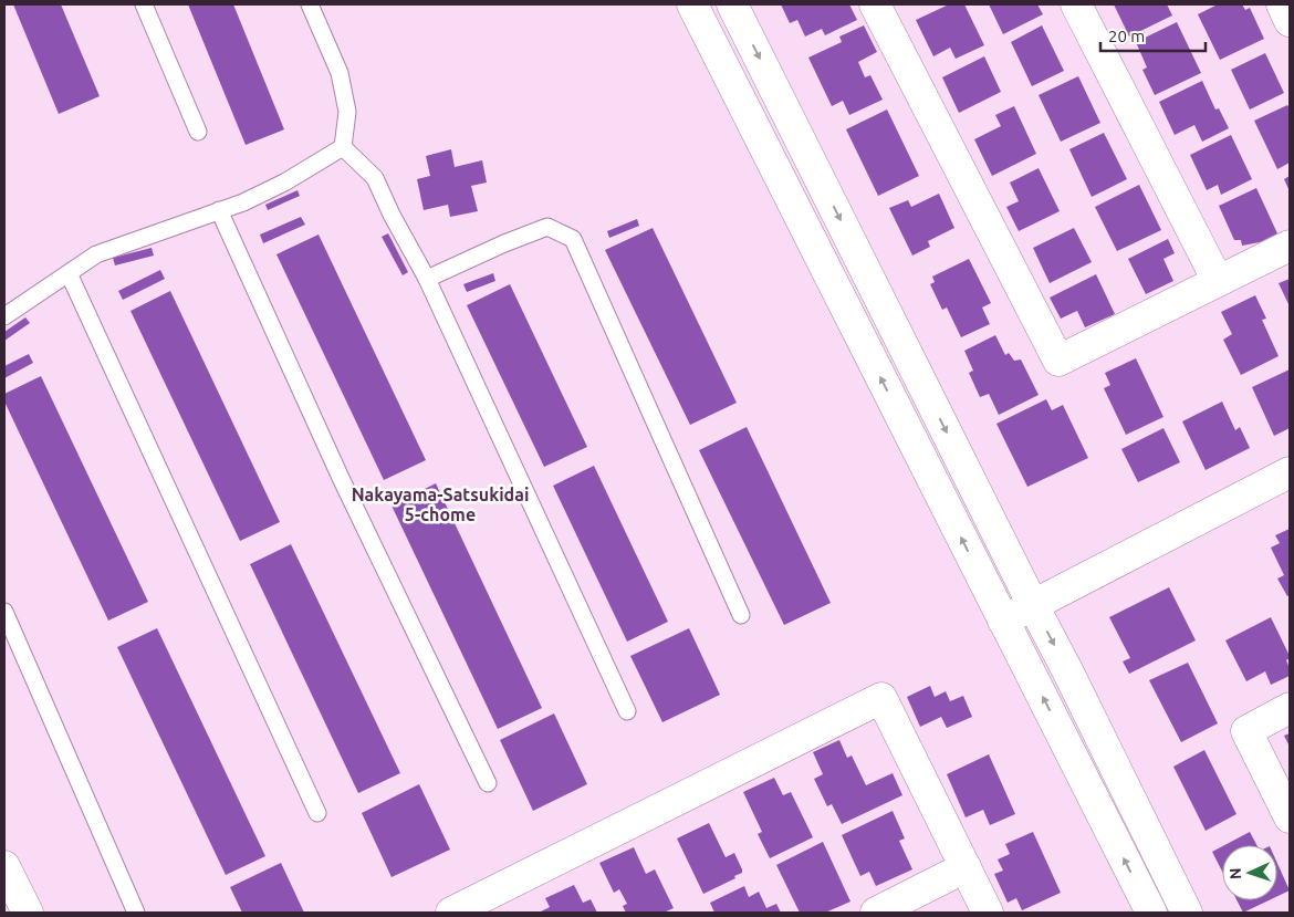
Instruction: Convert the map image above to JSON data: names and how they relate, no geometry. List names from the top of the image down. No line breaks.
{"districts":["Nakayama-Satsukidai 5-chome"],"scale_bar":"20 m","north":"left"}
